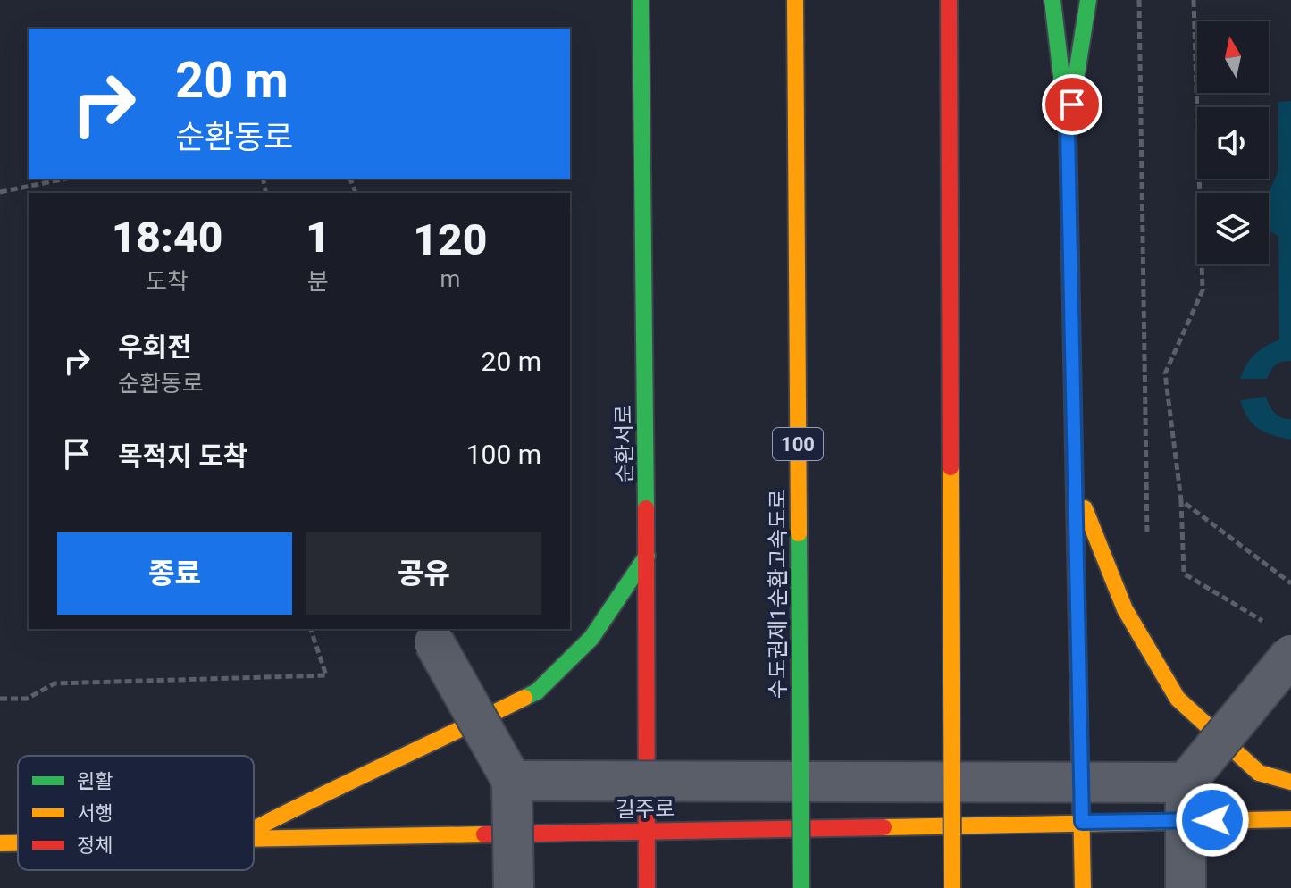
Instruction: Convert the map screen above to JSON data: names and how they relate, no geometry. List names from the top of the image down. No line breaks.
{"streets":{"main road":["순환서로","100","수도권제1순환고속도로","길주로"]},"crossings":[["순환서로","길주로"]],"legend":["원활","서행","정체"],"north":"top","page":{"turn":["20 m","순환동로"],"eta":["18:40","도착","1","분","120","m"],"list":[{"name":"우회전","note":"순환동로","value":"20 m"},{"name":"목적지 도착","value":"100 m"}],"buttons":["종료","공유"]}}
